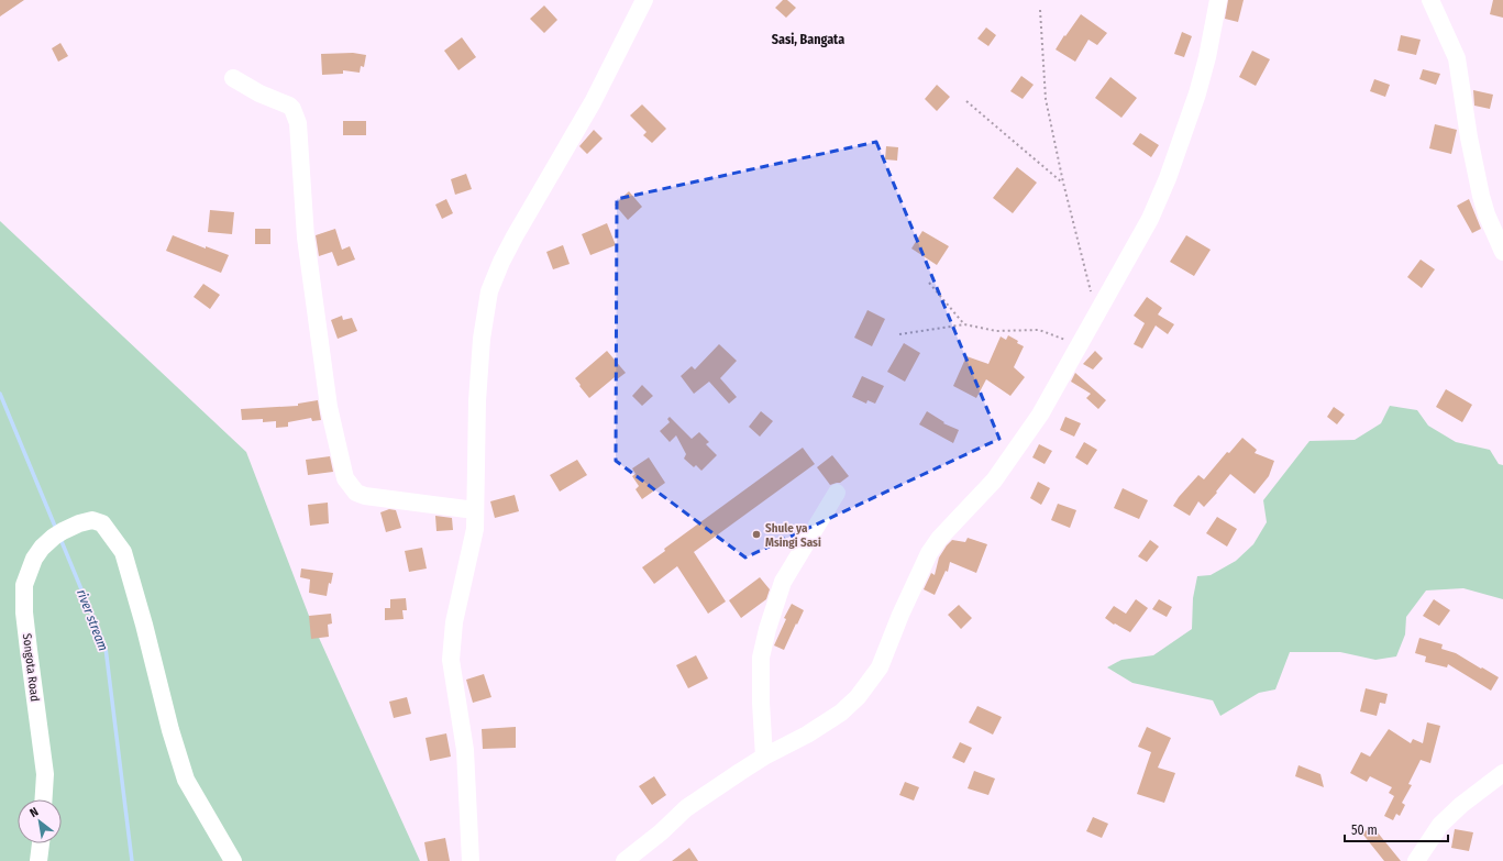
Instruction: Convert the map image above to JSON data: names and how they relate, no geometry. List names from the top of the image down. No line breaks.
{"streets":{"street":["Songota Road"]},"districts":["Sasi, Bangata"],"water":["river stream"],"places":["Shule ya Msingi Sasi"],"scale_bar":"50 m","north":"top left"}
